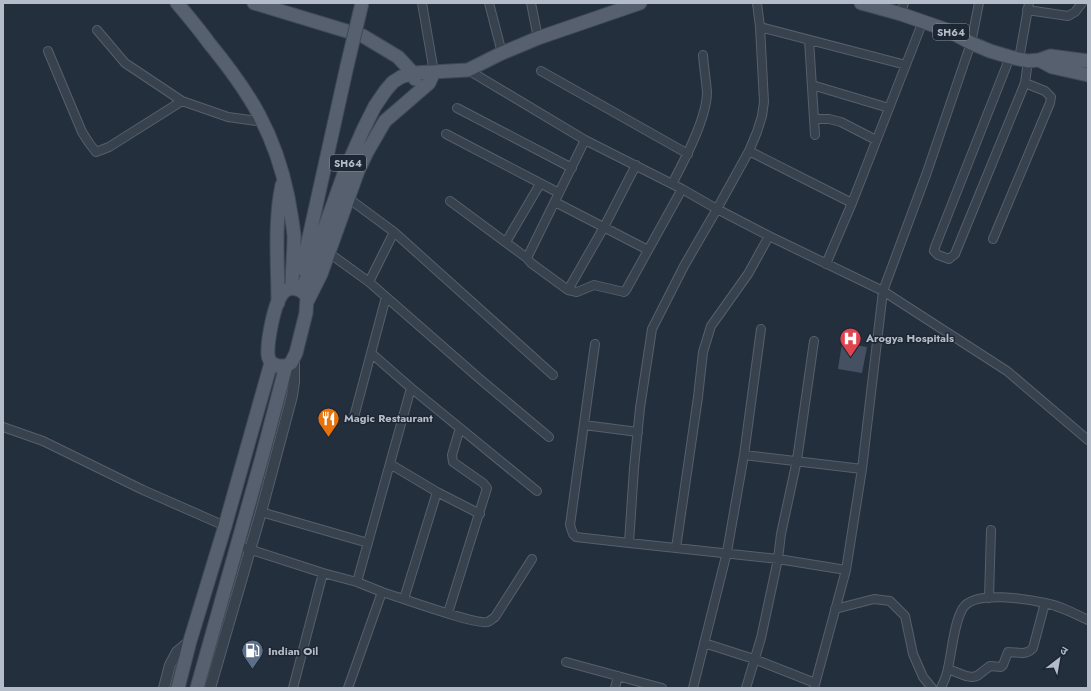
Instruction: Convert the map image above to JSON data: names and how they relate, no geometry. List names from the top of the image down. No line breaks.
{"streets":{"main road":["SH64"]},"places":{"hospital":["Arogya Hospitals"],"restaurant":["Magic Restaurant"],"fuel station":["Indian Oil"]},"north":"top right"}
